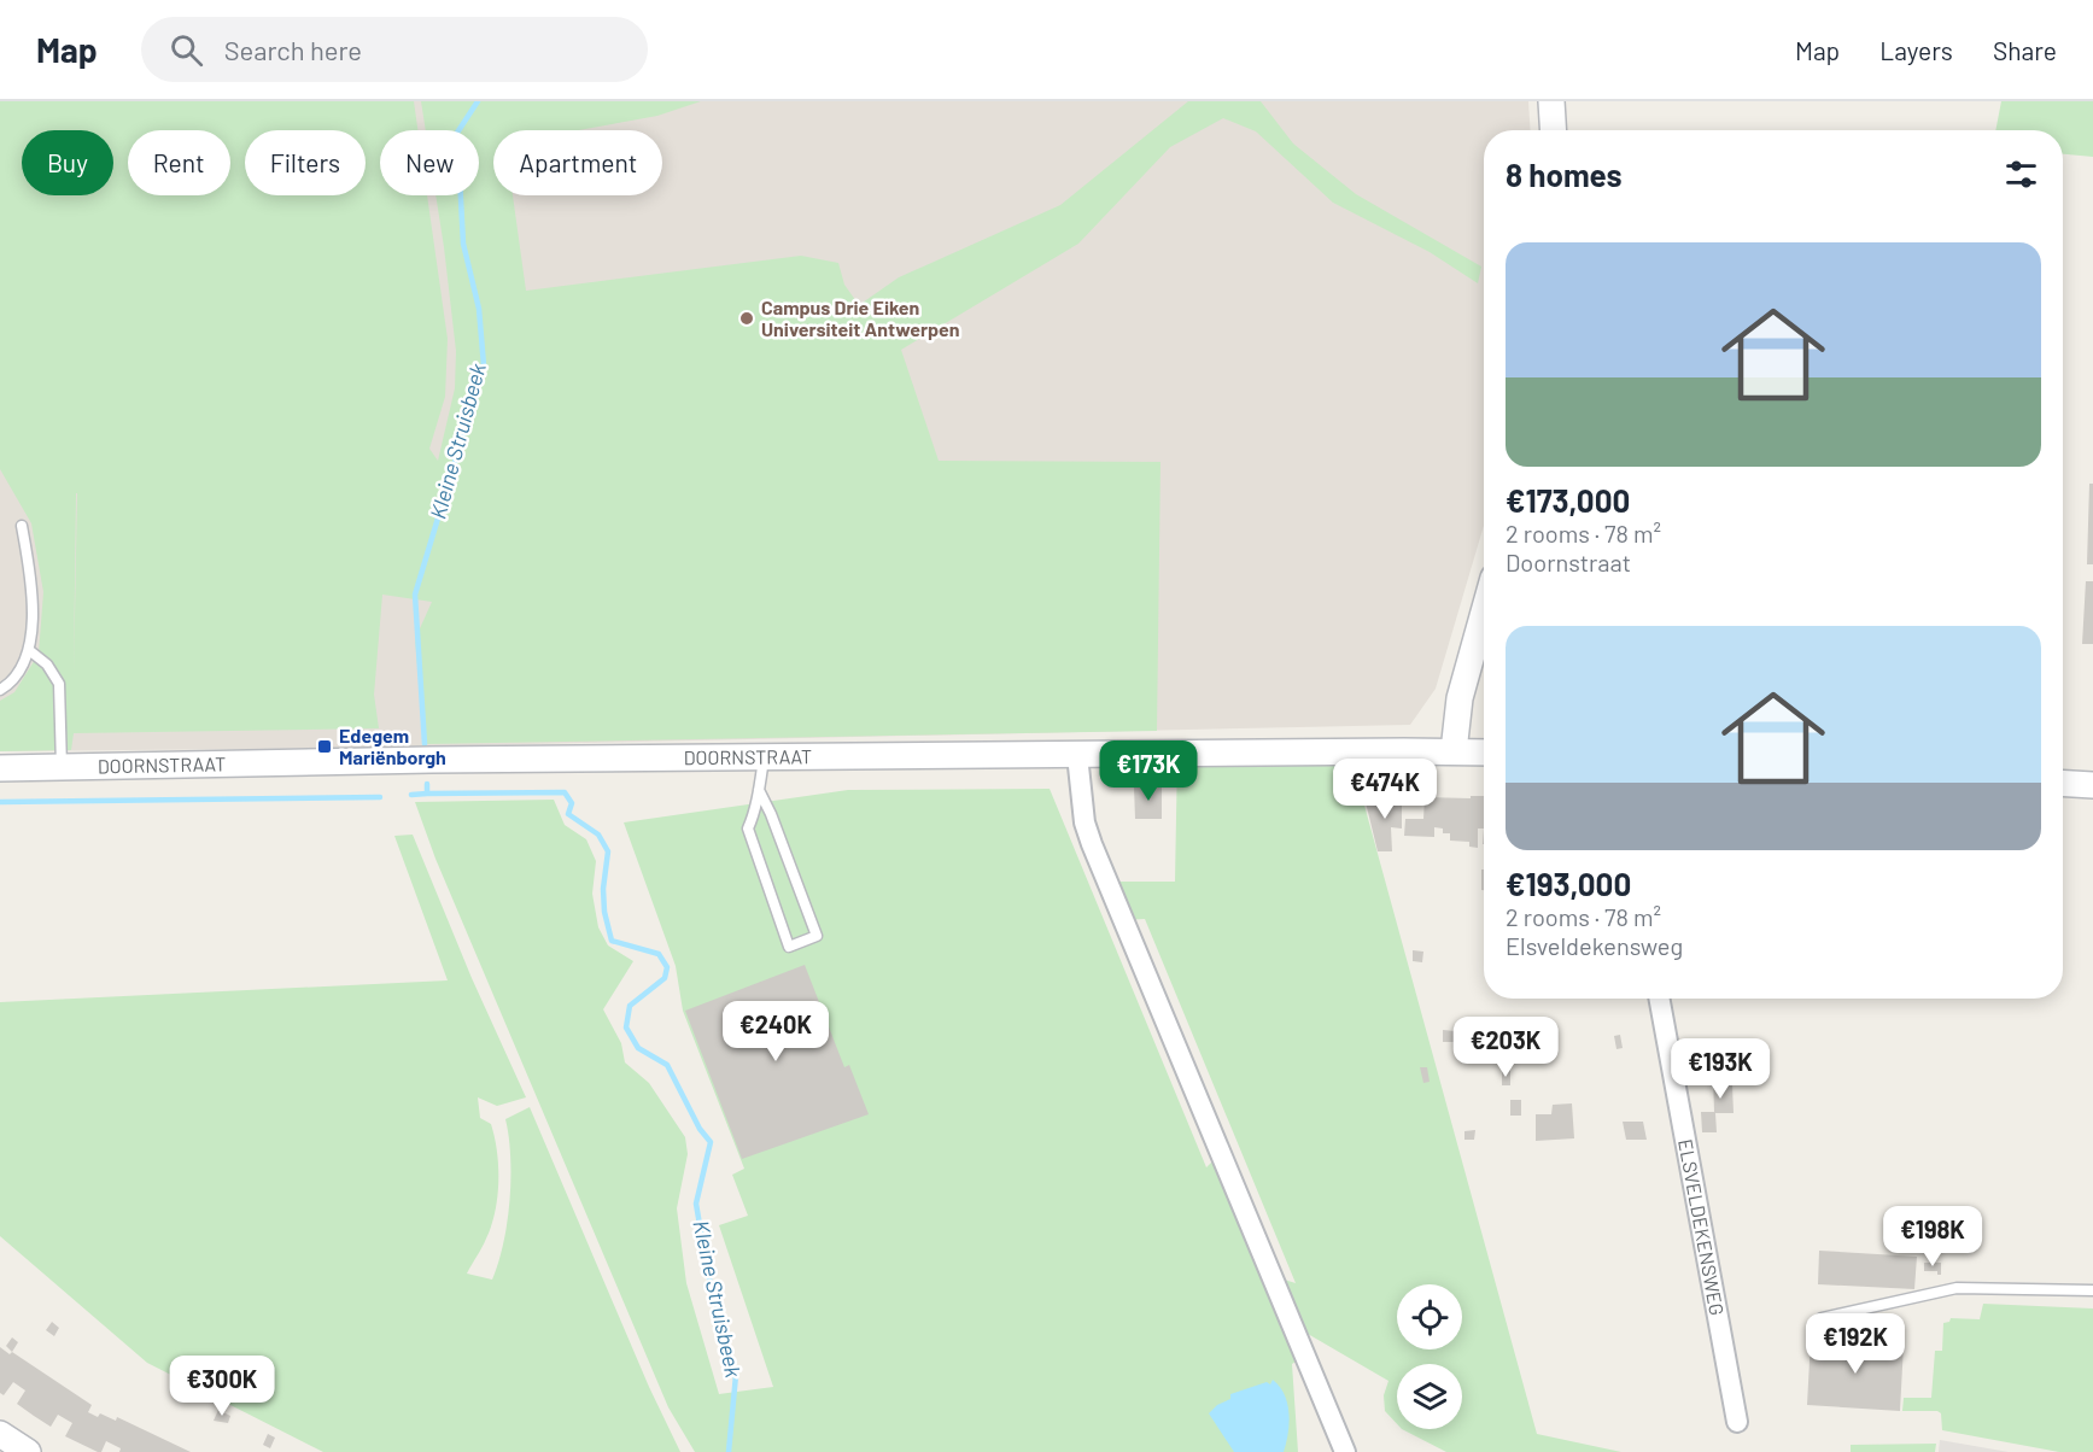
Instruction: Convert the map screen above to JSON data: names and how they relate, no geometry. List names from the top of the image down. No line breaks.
{"streets":{"street":["DOORNSTRAAT","ELSVELDEKENSWEG"]},"water":["Kleine Struisbeek"],"places":{"other":["Campus Drie Eiken Universiteit Antwerpen"],"transit":["Edegem Mariënborgh"]},"page":{"header":"Map","search":"Search here","nav":["Map","Layers","Share"],"chip":["Buy","Rent","Filters","New","Apartment"],"heading":"8 homes","list":[{"name":"€173,000","note":"2 rooms · 78 m² · Doornstraat"},{"name":"€193,000","note":"2 rooms · 78 m² · Elsveldekensweg"}],"price":["€173K","€474K","€240K","€203K","€193K","€198K","€192K","€300K"]}}
